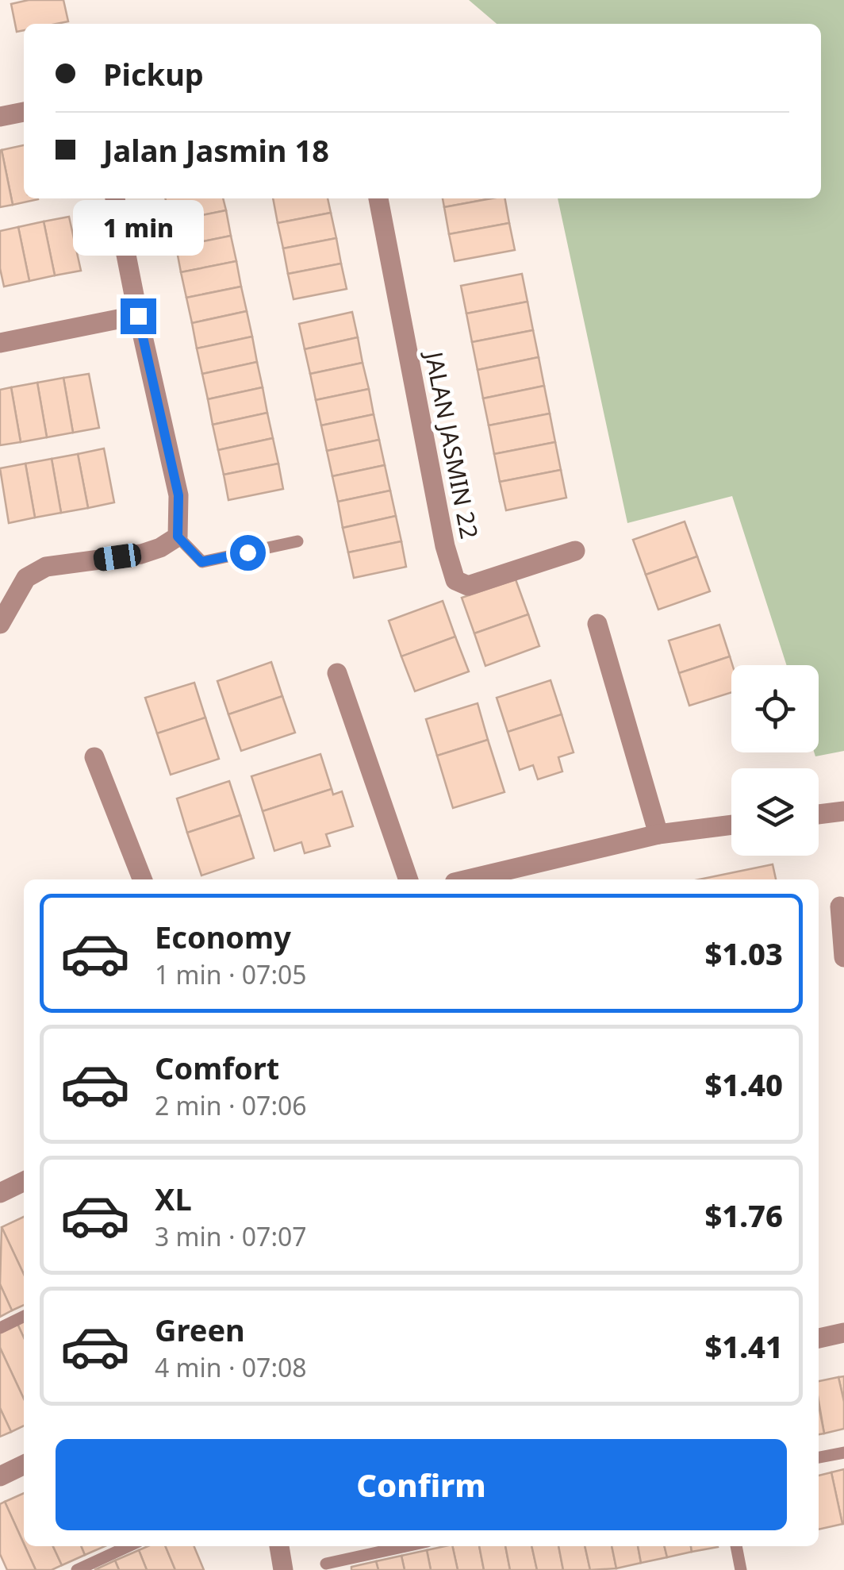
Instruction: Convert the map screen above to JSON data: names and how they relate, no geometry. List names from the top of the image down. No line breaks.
{"streets":{"street":["JALAN JASMIN 22"]},"page":{"banner":["Pickup","Jalan Jasmin 18"],"bubble":"1 min","list":[{"name":"Economy","note":"1 min · 07:05","value":"$1.03"},{"name":"Comfort","note":"2 min · 07:06","value":"$1.40"},{"name":"XL","note":"3 min · 07:07","value":"$1.76"},{"name":"Green","note":"4 min · 07:08","value":"$1.41"}],"buttons":"Confirm"}}
